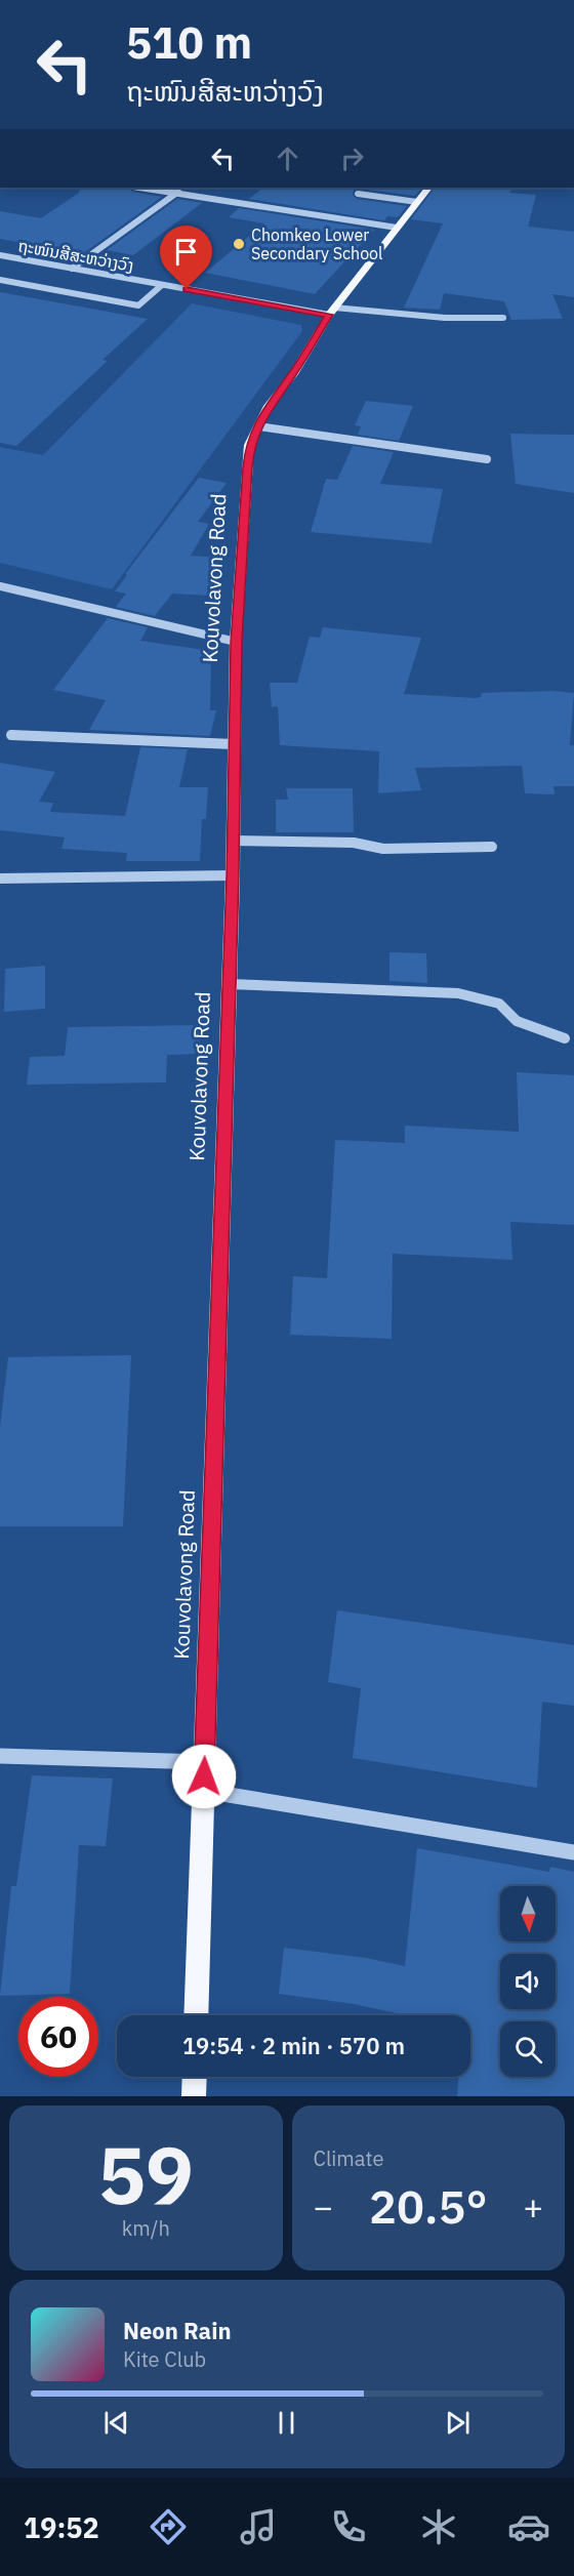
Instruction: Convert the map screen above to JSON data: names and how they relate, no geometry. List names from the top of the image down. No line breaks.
{"streets":{"main road":["Kouvolavong Road"],"street":["ຖະໜົນສີສະຫວ່າງວົງ"]},"crossings":[["ຖະໜົນສີສະຫວ່າງວົງ","Kouvolavong Road"]],"places":["Chomkeo Lower Secondary School"],"north":"bottom","page":{"turn":["510 m","ຖະໜົນສີສະຫວ່າງວົງ"],"limit":"60","trip":"19:54 · 2 min · 570 m","tile":[["59","km/h"],"Climate"],"heat":["−","20.5°","+"],"song":["Neon Rain","Kite Club"],"tabs":"19:52"}}
